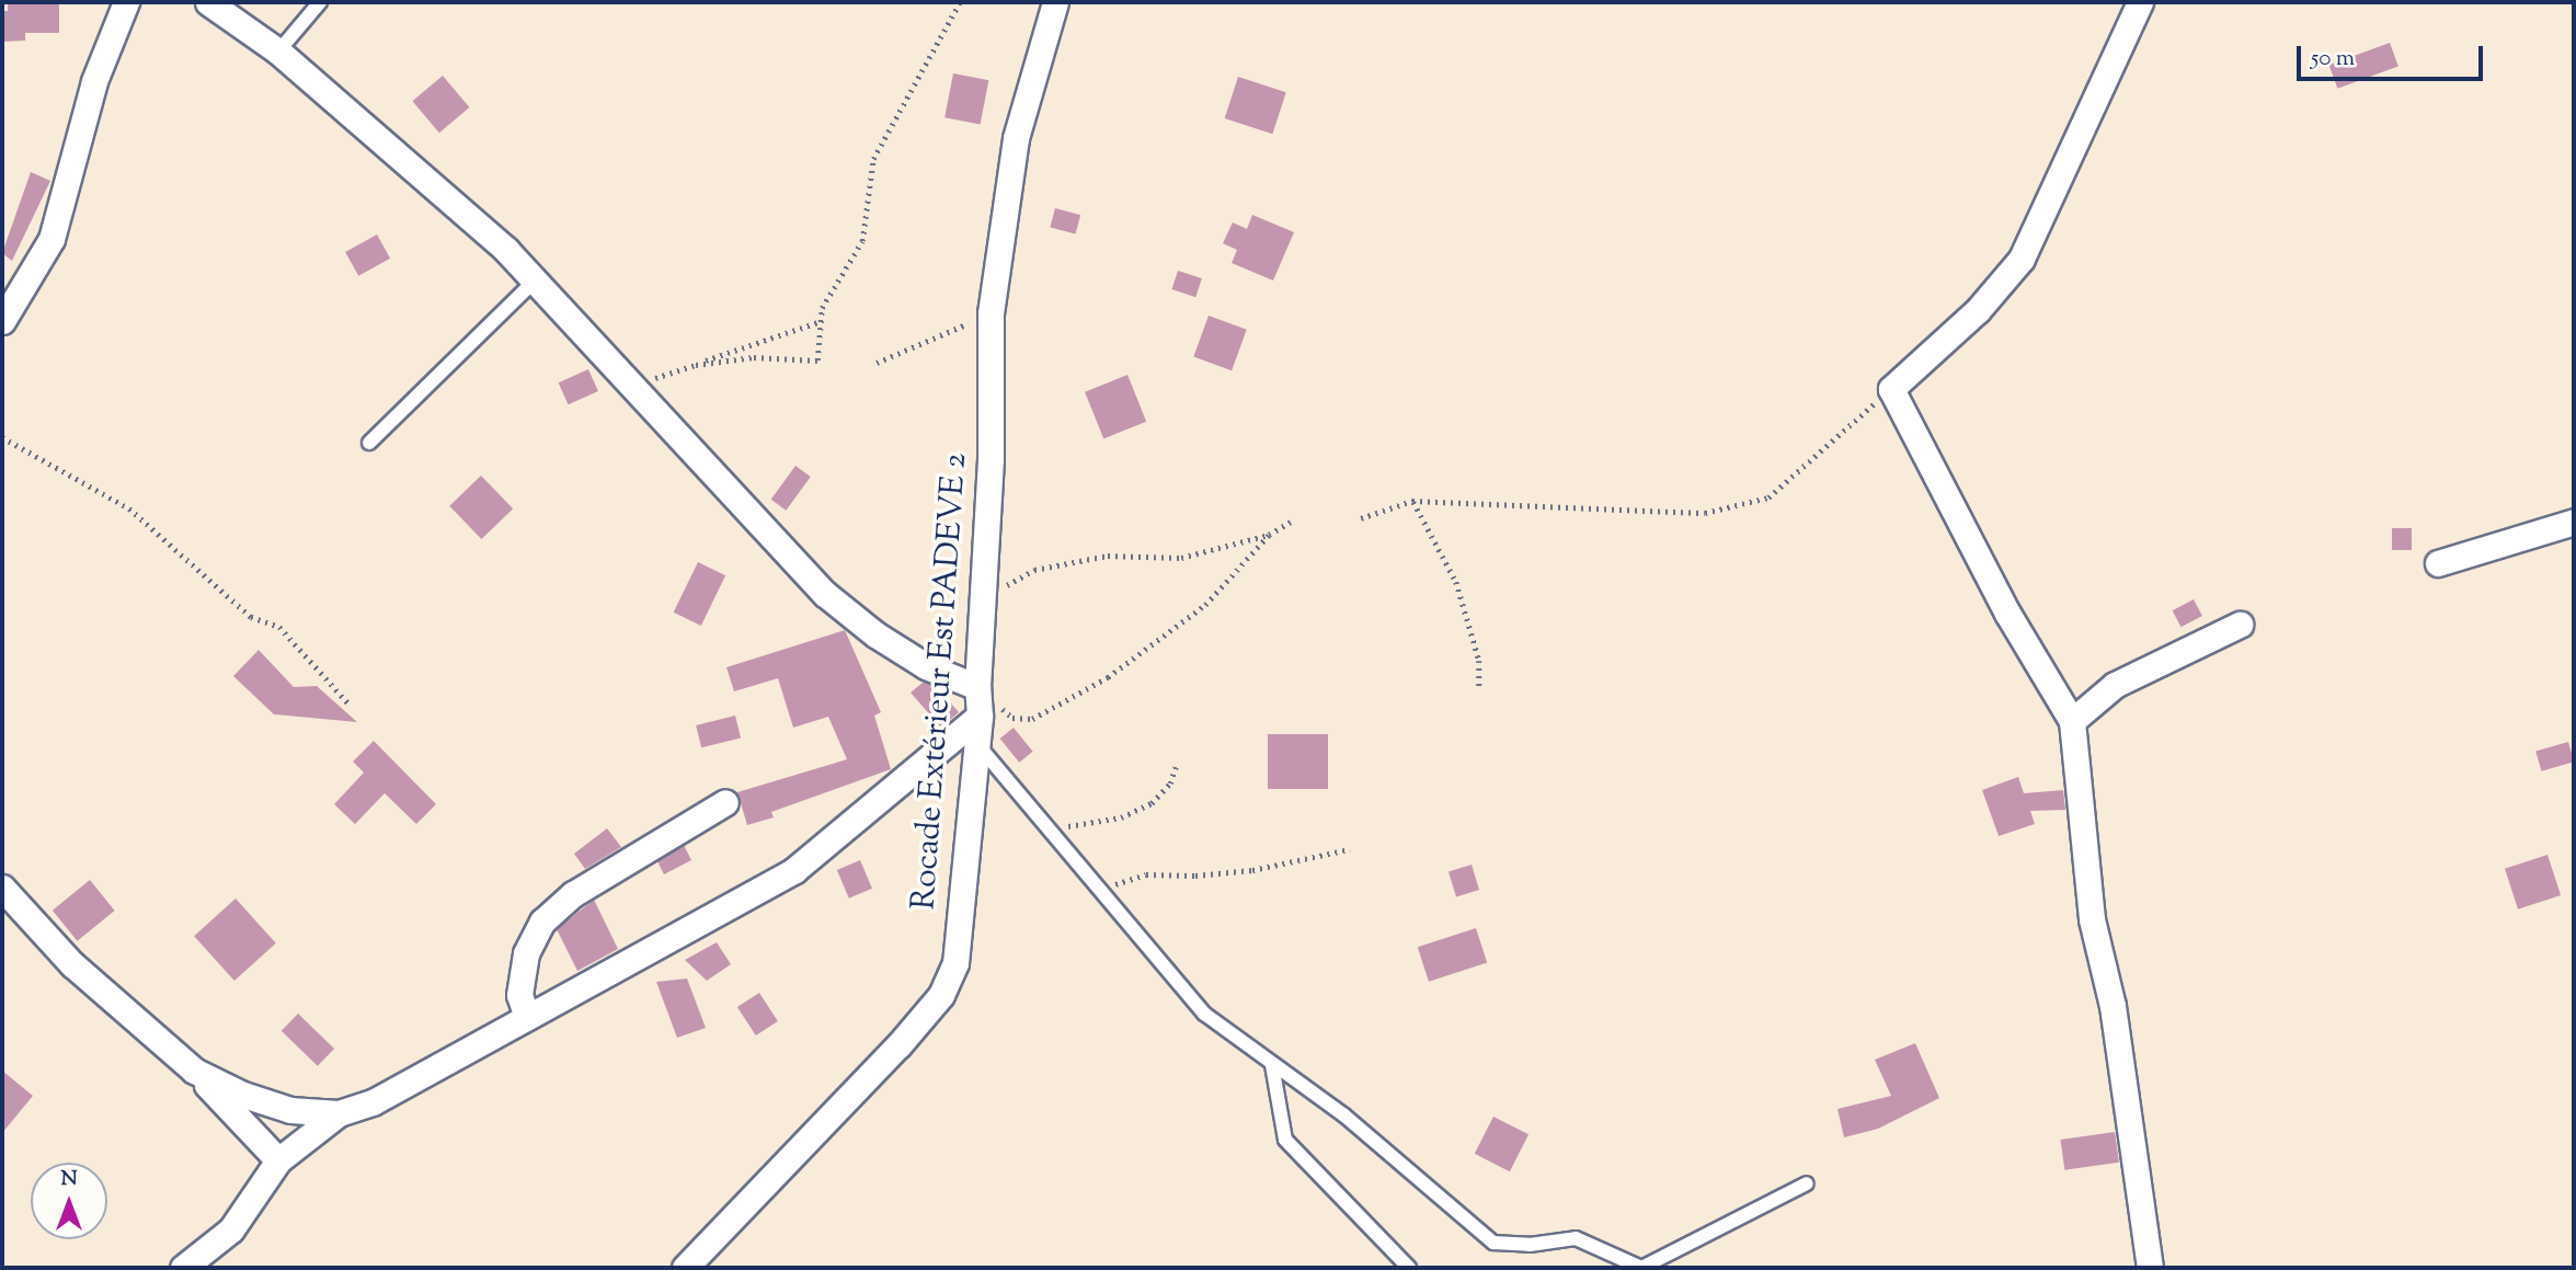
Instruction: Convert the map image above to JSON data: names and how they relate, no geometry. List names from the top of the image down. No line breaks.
{"streets":{"street":["Rocade Extérieur Est PADEVE 2"]},"scale_bar":"50 m","north":"top"}
